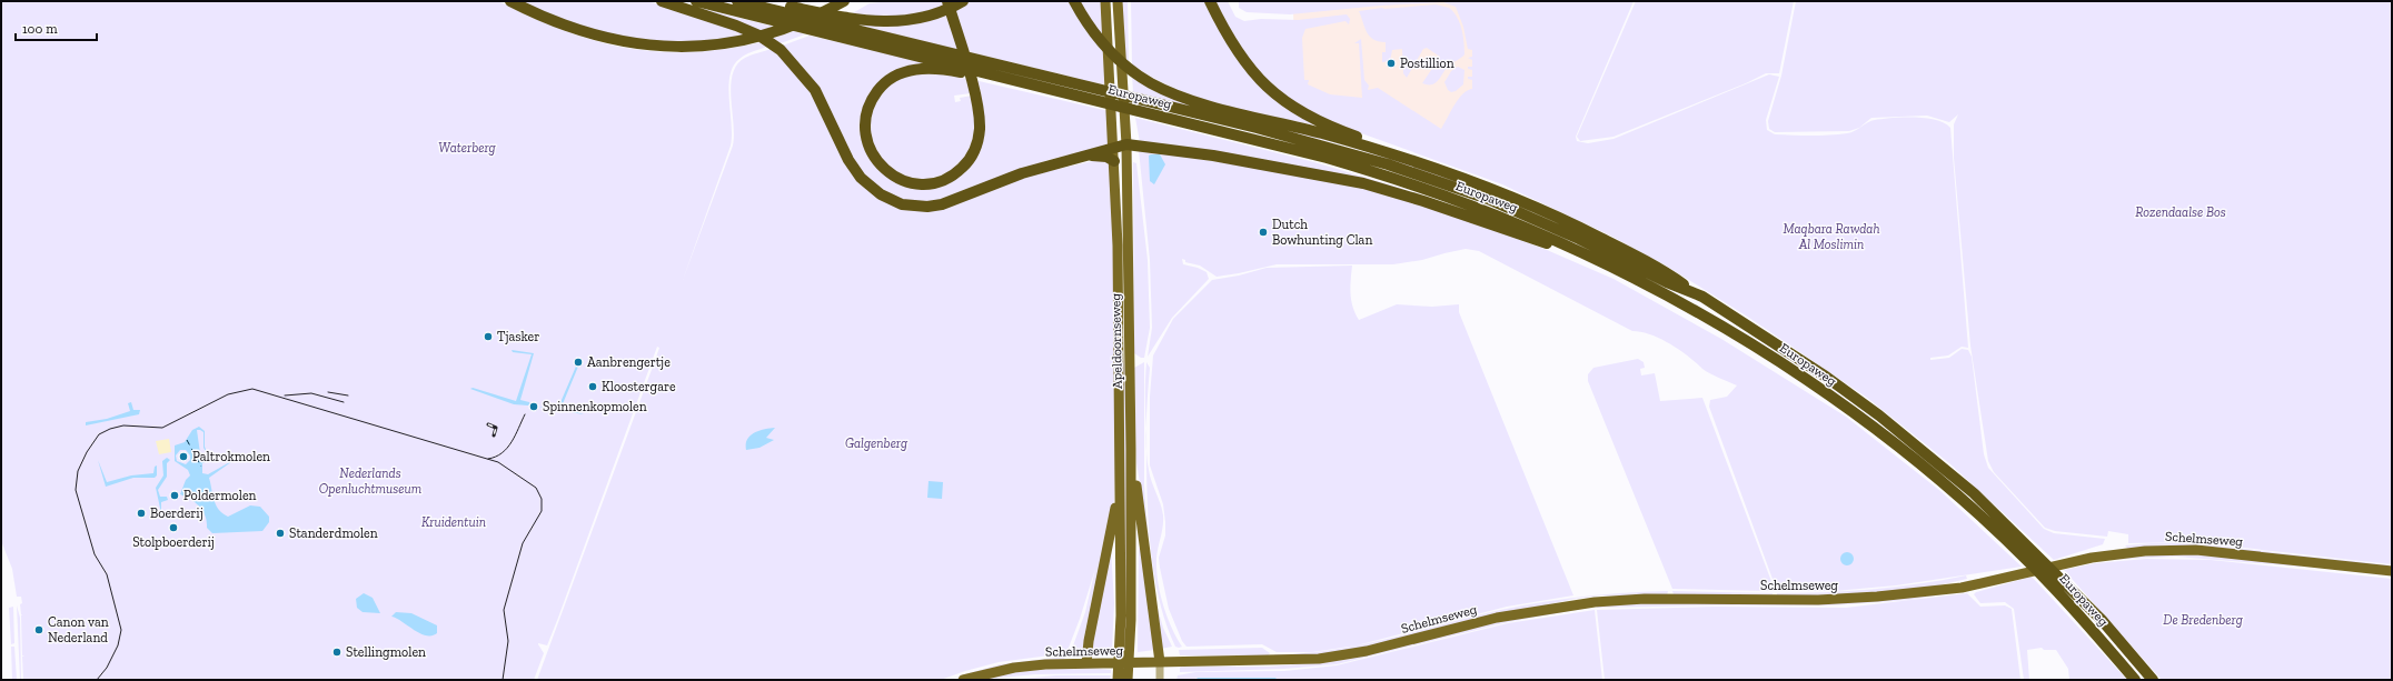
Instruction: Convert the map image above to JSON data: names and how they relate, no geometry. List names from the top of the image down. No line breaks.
{"streets":{"highway":["Europaweg"],"main road":["Apeldoornseweg","Schelmseweg"]},"parks":["Waterberg","Rozendaalse Bos","Maqbara Rawdah Al Moslimin","Galgenberg","Nederlands Openluchtmuseum","Kruidentuin","De Bredenberg"],"places":["Postillion","Dutch Bowhunting Clan","Tjasker","Aanbrengertje","Kloostergare","Spinnenkopmolen","Paltrokmolen","Poldermolen","Boerderij","Stolpboerderij","Standerdmolen","Canon van Nederland","Stellingmolen"],"scale_bar":"100 m"}
